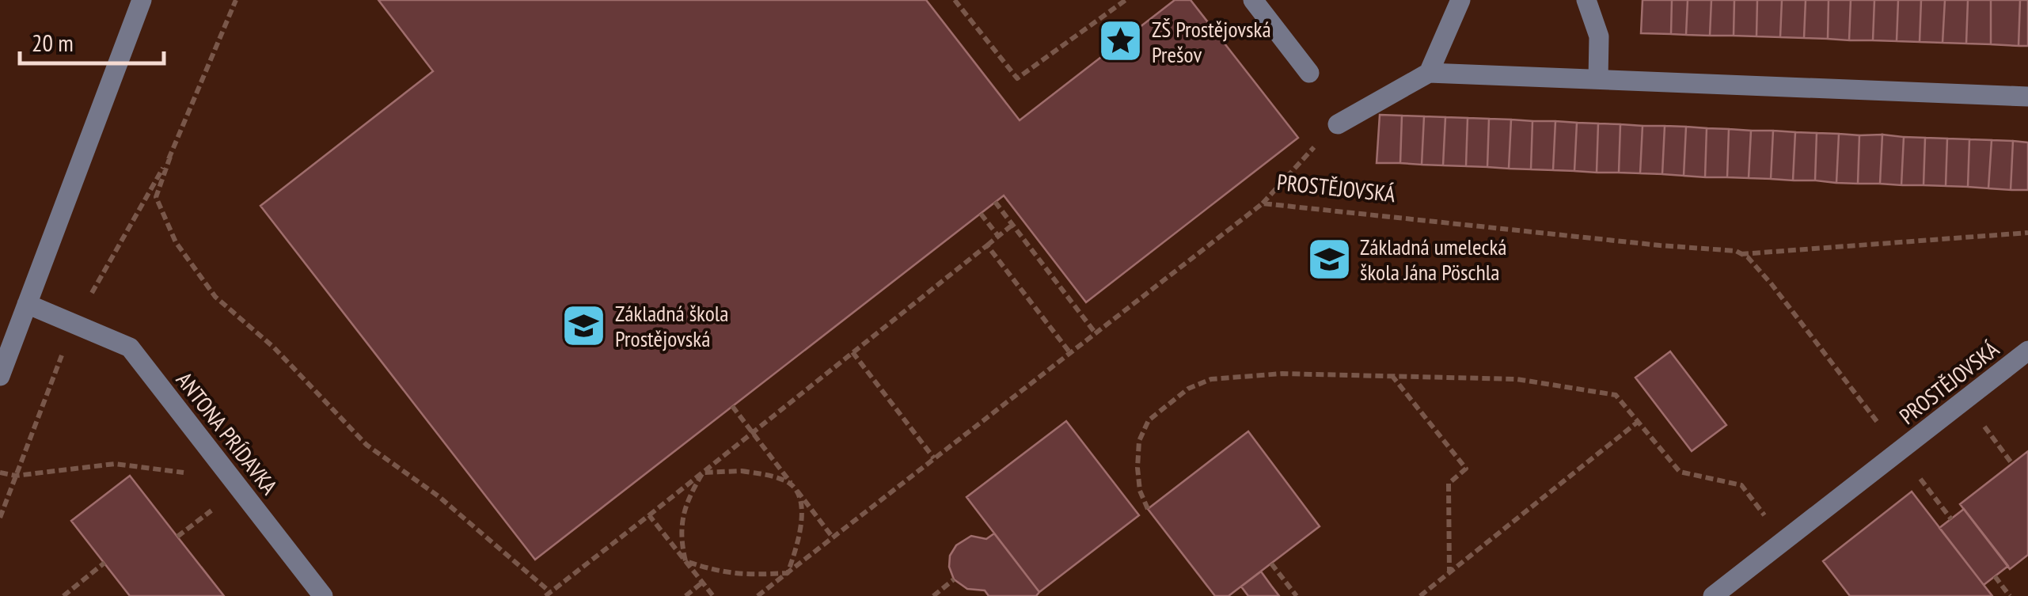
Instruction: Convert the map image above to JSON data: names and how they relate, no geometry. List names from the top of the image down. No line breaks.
{"streets":{"street":["PROSTĚJOVSKÁ","ANTONA PRÍDAVKA"]},"places":{"place":["ZŠ Prostějovská Prešov"],"school or university":["Základná umelecká škola Jána Pöschla","Základná škola Prostějovská"]},"scale_bar":"20 m"}
